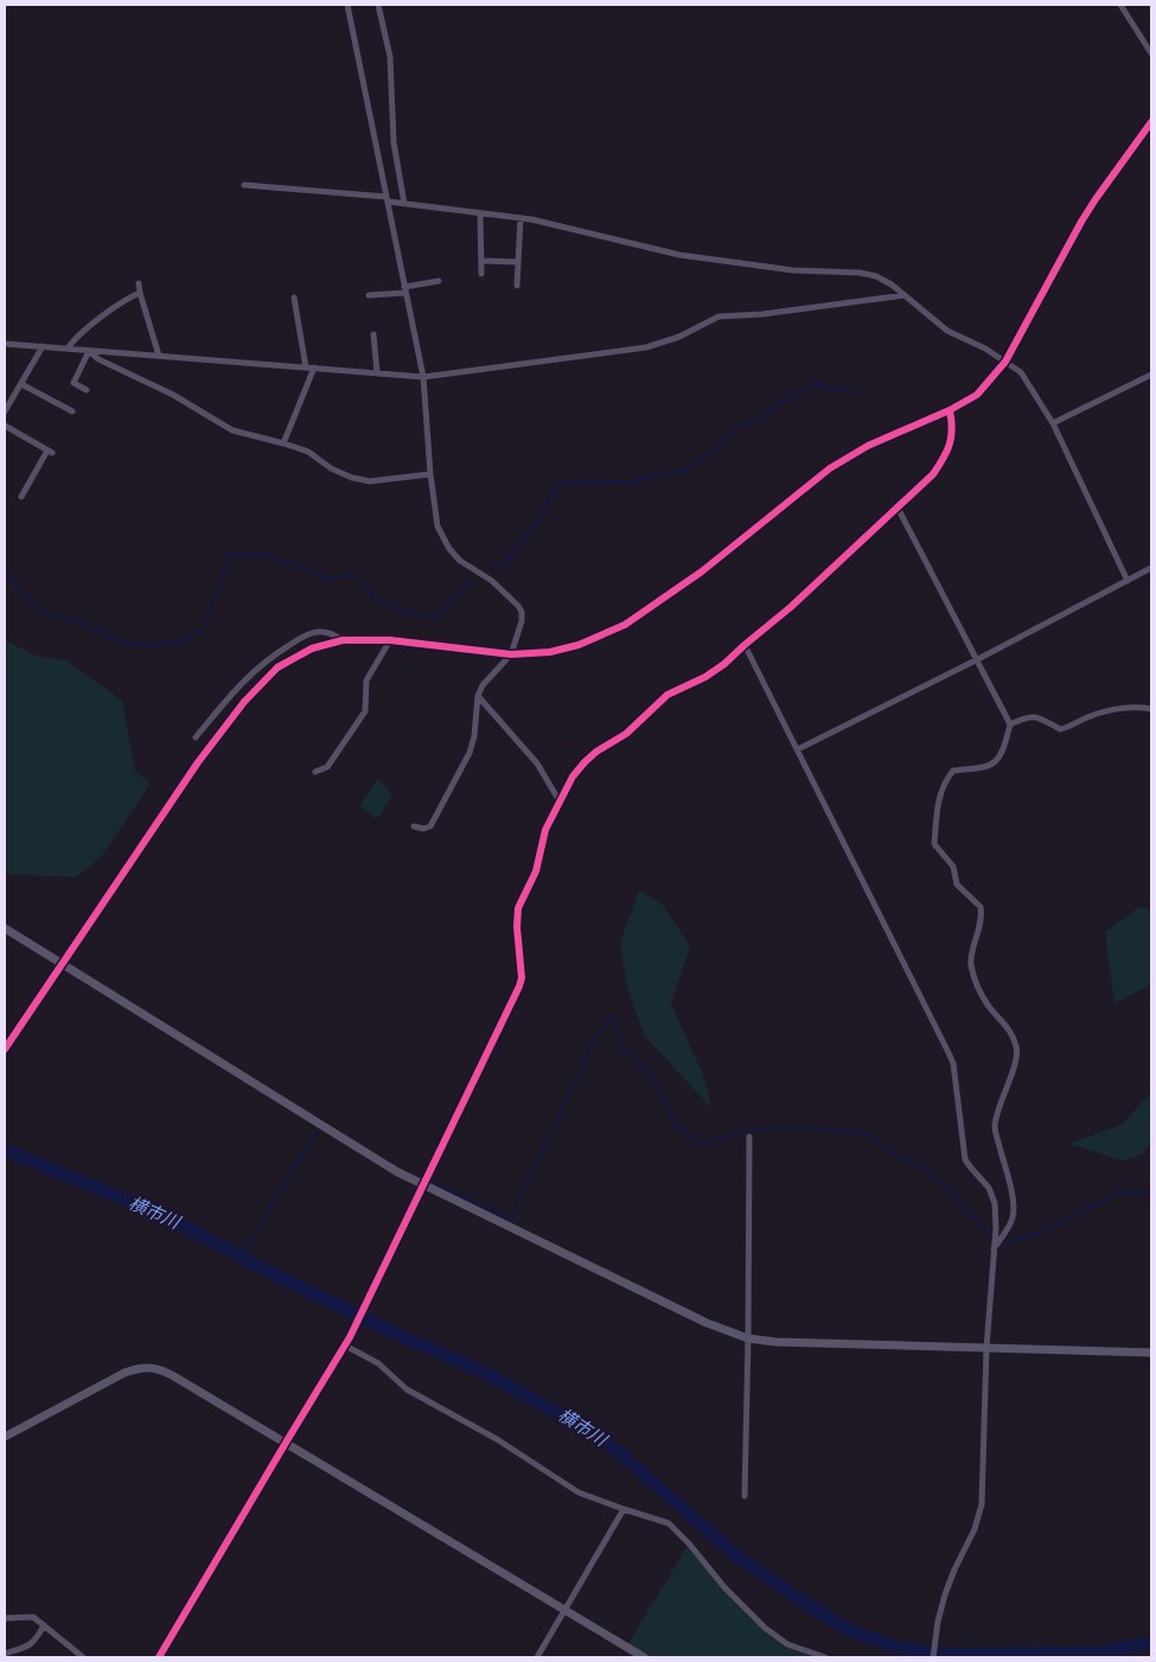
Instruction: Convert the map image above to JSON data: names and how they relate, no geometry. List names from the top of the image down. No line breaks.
{"water":["横市川"]}
